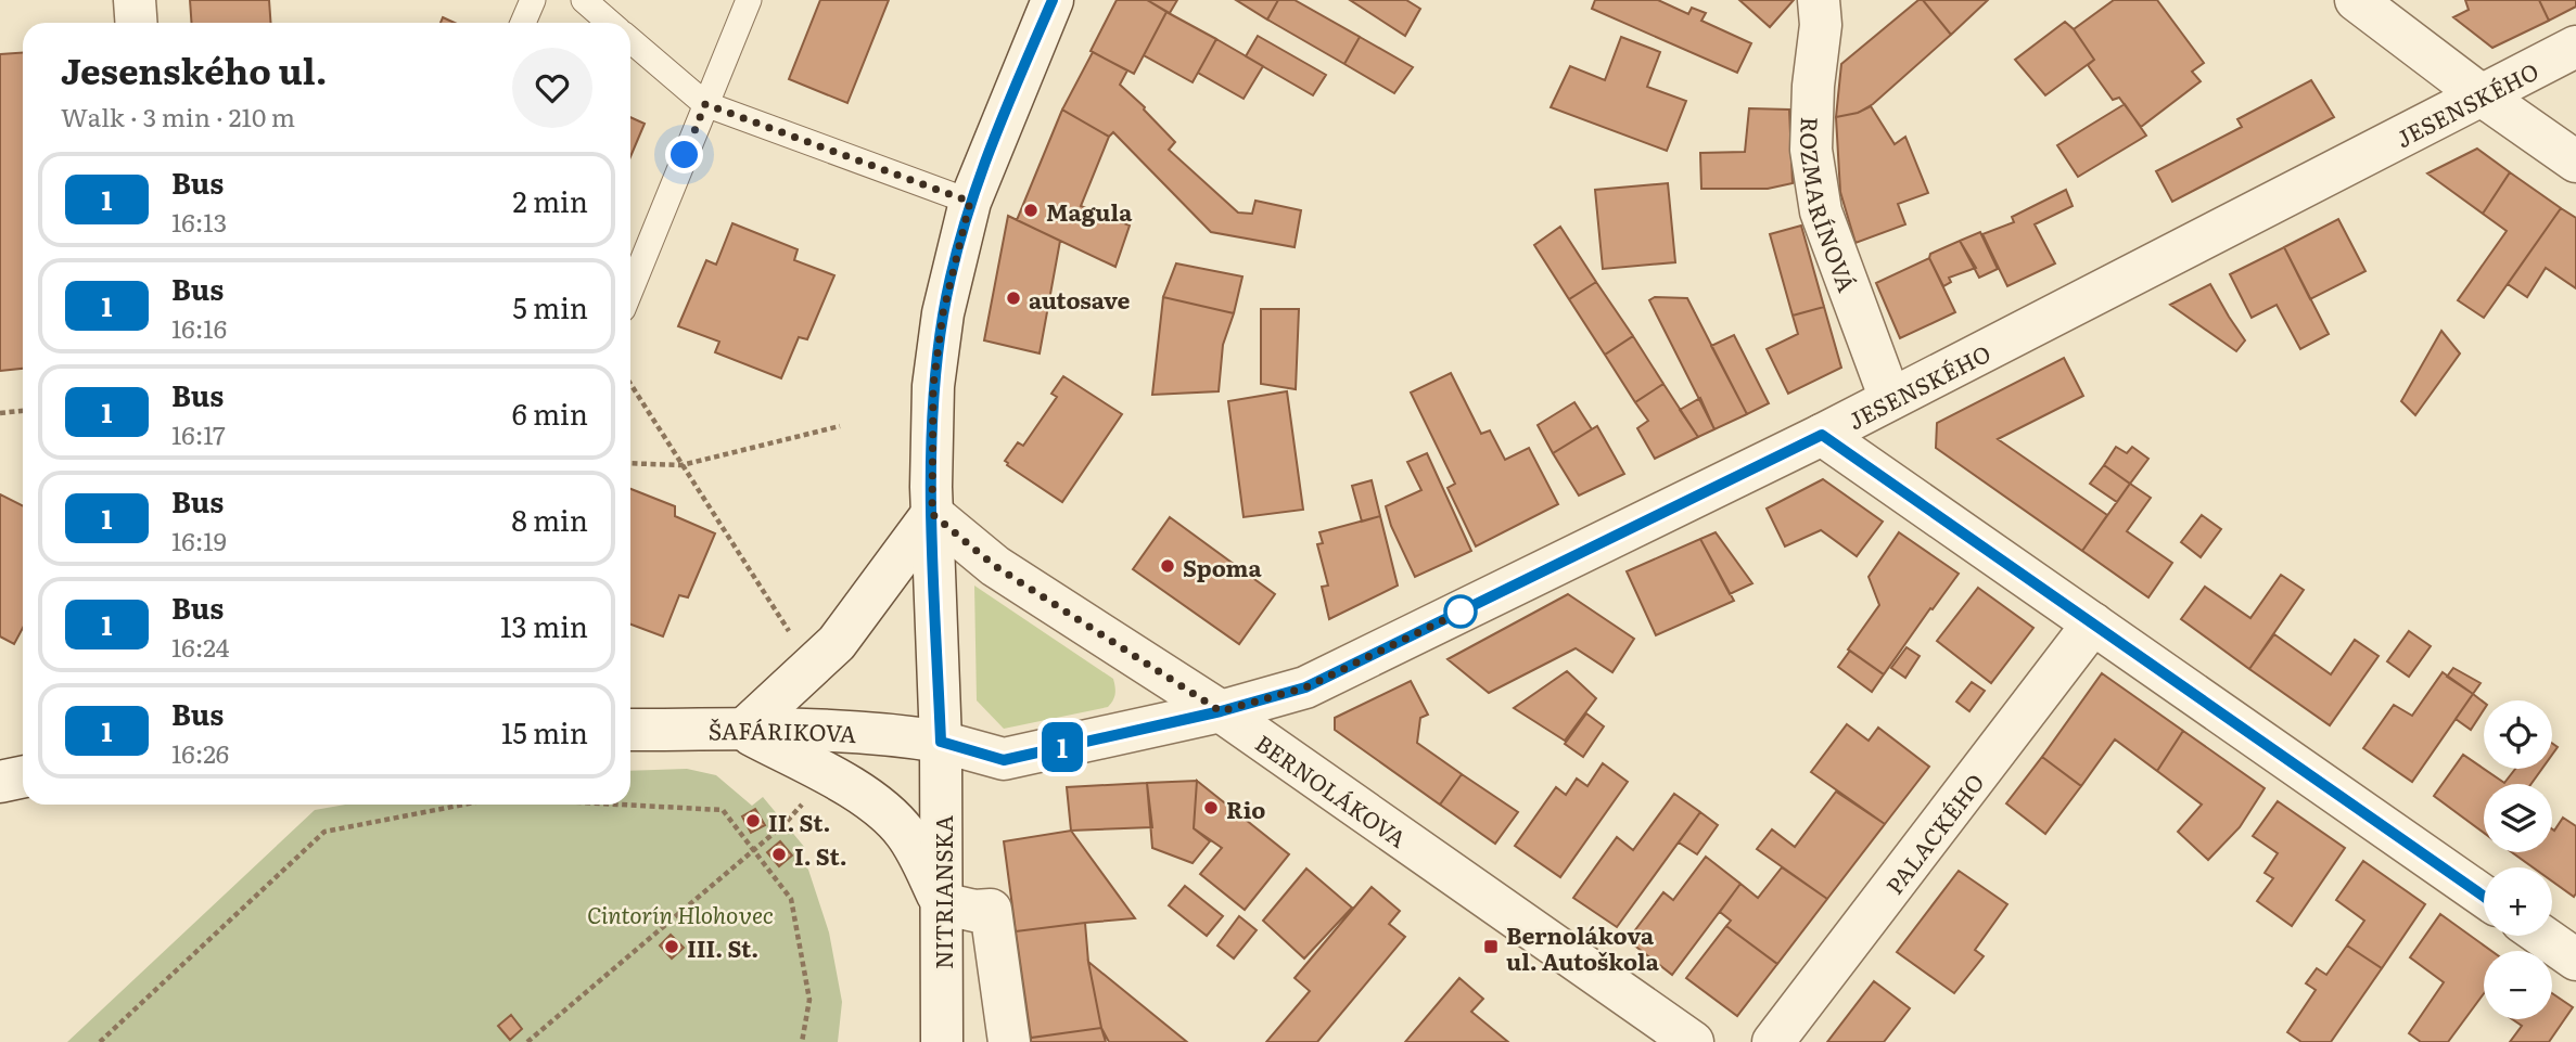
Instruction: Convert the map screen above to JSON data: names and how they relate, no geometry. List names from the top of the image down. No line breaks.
{"streets":{"street":["JESENSKÉHO","ROZMARÍNOVÁ","ŠAFÁRIKOVA","BERNOLÁKOVA","PALACKÉHO","NITRIANSKA"]},"crossings":[["JESENSKÉHO","ROZMARÍNOVÁ"],["JESENSKÉHO","ŠAFÁRIKOVA"],["JESENSKÉHO","BERNOLÁKOVA"],["JESENSKÉHO","NITRIANSKA"],["ŠAFÁRIKOVA","NITRIANSKA"],["BERNOLÁKOVA","NITRIANSKA"]],"parks":["Cintorín Hlohovec"],"places":{"other":["Magula","autosave","Spoma","Rio","II. St.","I. St.","III. St."],"transit":["Bernolákova ul. Autoškola"]},"lines":["bus line 1"],"page":{"on_map":"1","heading":["Jesenského ul.","Walk · 3 min · 210 m"],"list":[{"mark":"1","name":"Bus","note":"16:13","value":"2 min"},{"mark":"1","name":"Bus","note":"16:16","value":"5 min"},{"mark":"1","name":"Bus","note":"16:17","value":"6 min"},{"mark":"1","name":"Bus","note":"16:19","value":"8 min"},{"mark":"1","name":"Bus","note":"16:24","value":"13 min"},{"mark":"1","name":"Bus","note":"16:26","value":"15 min"}],"map_buttons":["+","−"]}}
